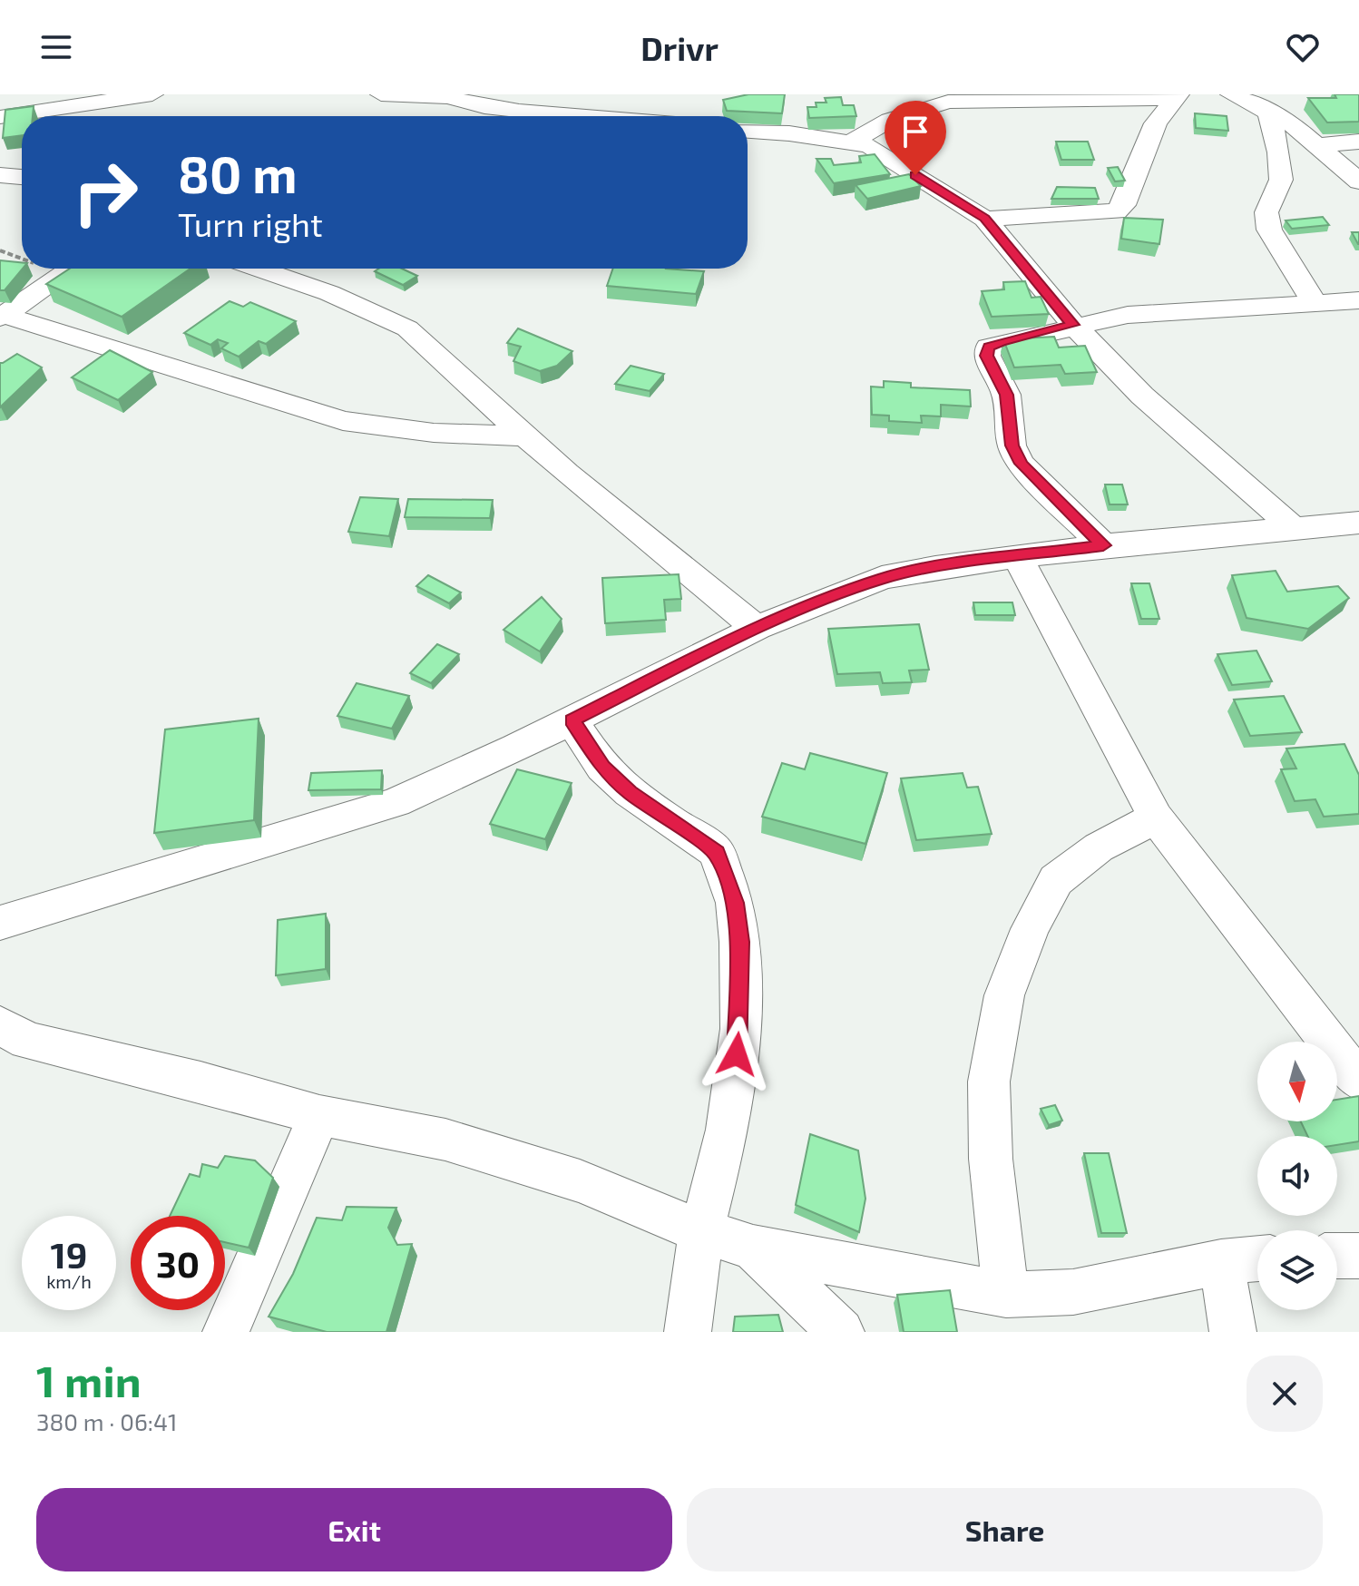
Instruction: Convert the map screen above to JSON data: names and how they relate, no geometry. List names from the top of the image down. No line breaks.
{"north":"bottom","page":{"header":"Drivr","turn":["80 m","Turn right"],"speed":"19 km/h","limit":"30","heading":["1 min","380 m · 06:41"],"buttons":["Exit","Share"]}}
